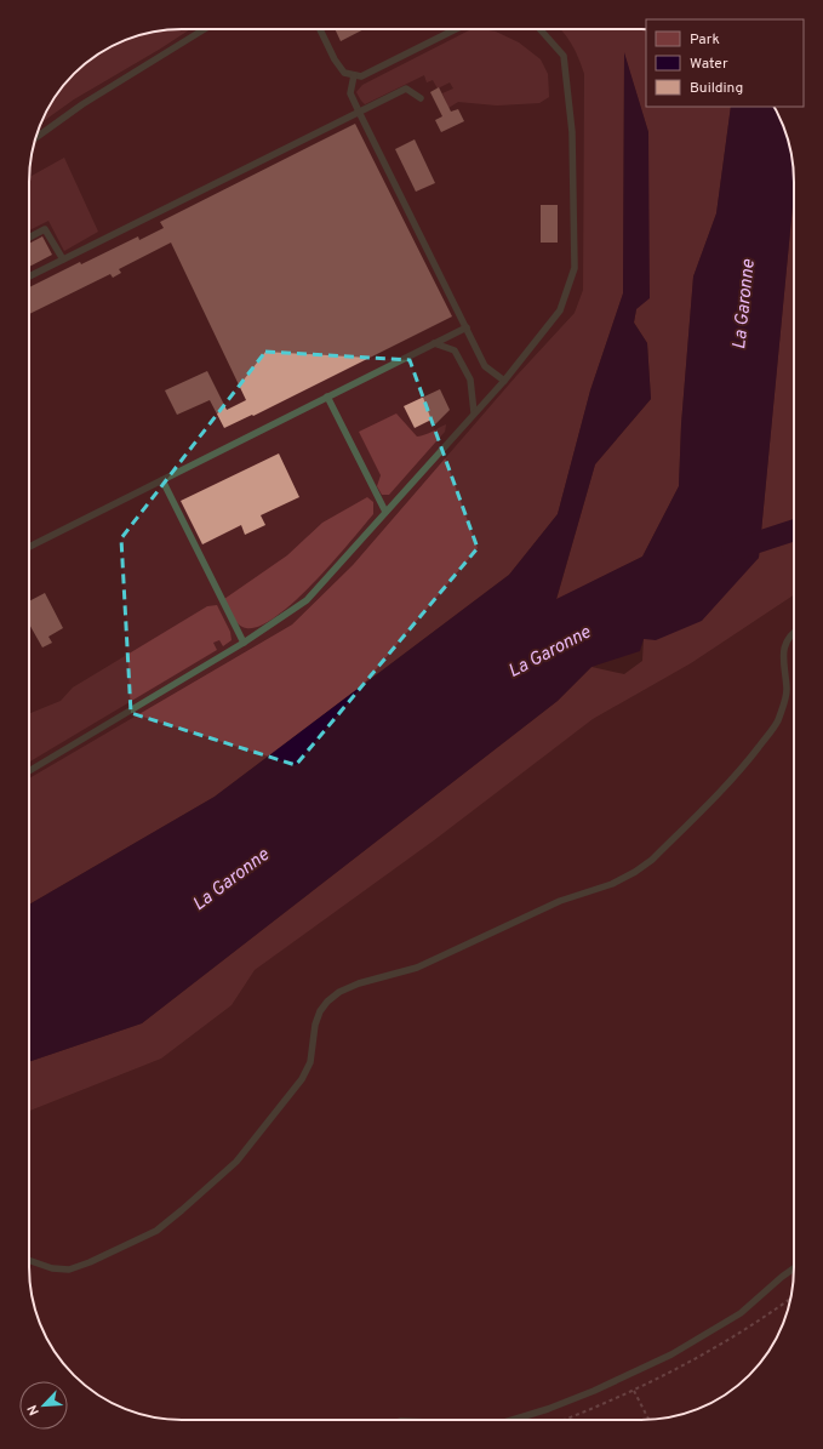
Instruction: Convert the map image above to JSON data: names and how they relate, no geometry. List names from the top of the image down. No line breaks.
{"water":["La Garonne"],"legend":["Park","Water","Building"],"north":"bottom left"}
